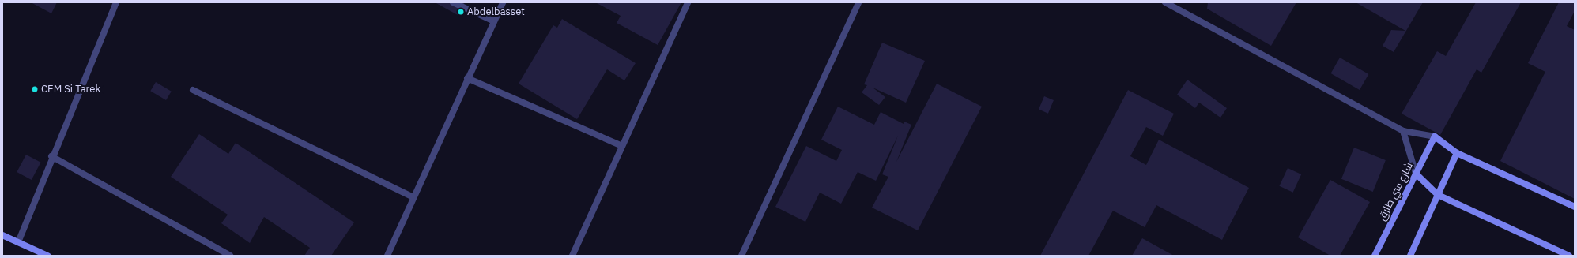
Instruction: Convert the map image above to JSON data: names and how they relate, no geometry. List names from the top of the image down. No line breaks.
{"streets":{"street":["شارع سي طارق"]},"places":["Abdelbasset","CEM Si Tarek"]}
